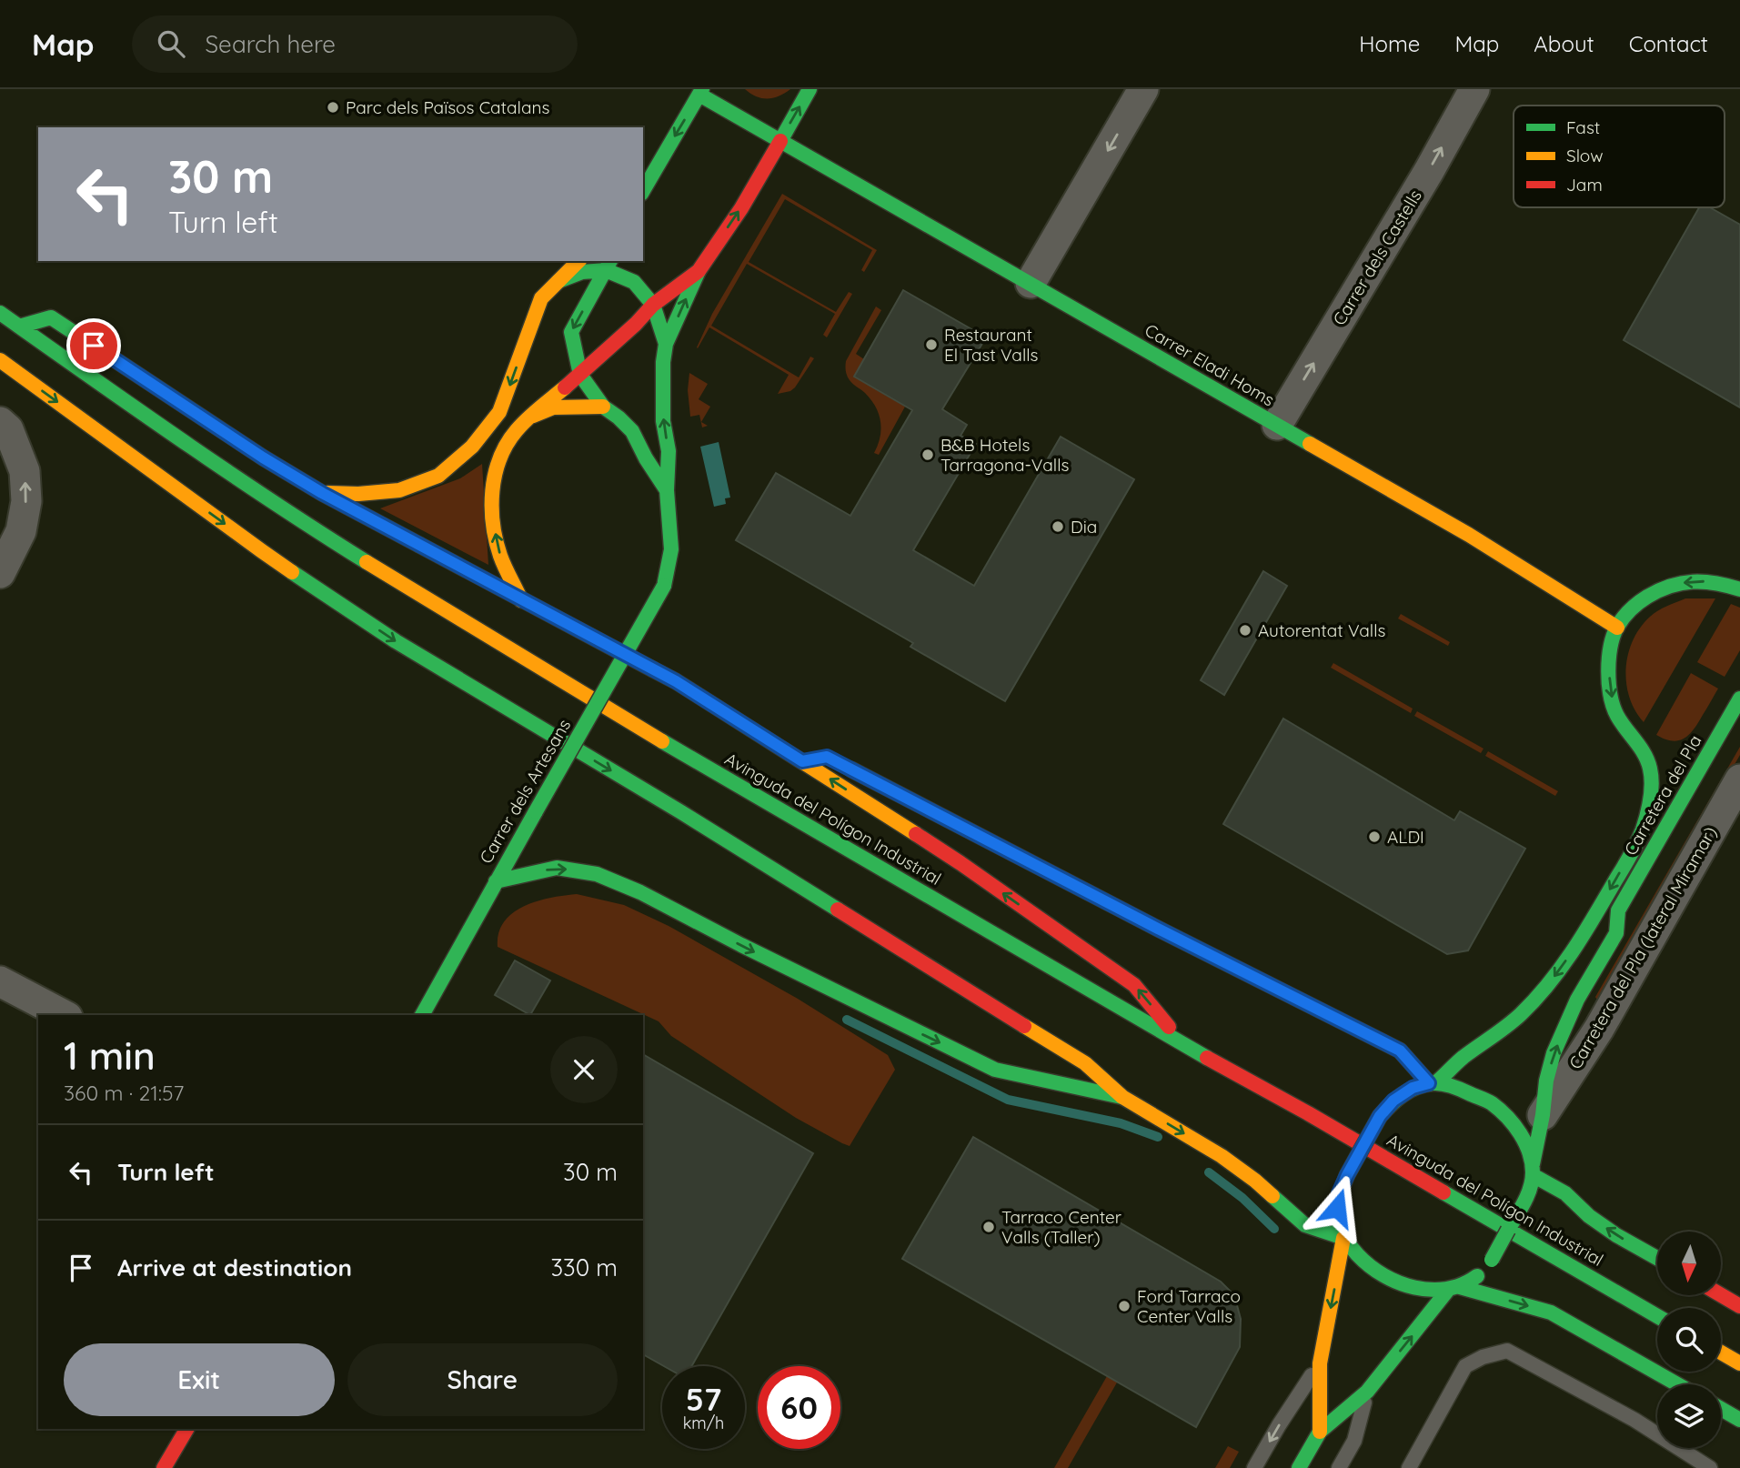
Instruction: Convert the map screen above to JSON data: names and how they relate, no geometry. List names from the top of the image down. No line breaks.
{"streets":{"main road":["Carrer Eladi Homs","Carrer dels Artesans","Carretera del Pla","Avinguda del Polígon Industrial"],"street":["Carrer dels Castells","Carretera del Pla (lateral Miramar)"]},"crossings":[["Carrer dels Castells","Carrer Eladi Homs"],["Carretera del Pla","Carretera del Pla (lateral Miramar)"]],"one_way":["Carrer dels Castells"],"places":["Parc dels Països Catalans","Restaurant El Tast Valls","B&B Hotels Tarragona-Valls","Dia","Autorentat Valls","ALDI","Tarraco Center Valls (Taller)","Ford Tarraco Center Valls"],"legend":["Fast","Slow","Jam"],"north":"bottom","page":{"header":"Map","search":"Search here","nav":["Home","Map","About","Contact"],"turn":["30 m","Turn left"],"heading":["1 min","360 m · 21:57"],"list":[{"name":"Turn left","value":"30 m"},{"name":"Arrive at destination","value":"330 m"}],"buttons":["Exit","Share"],"speed":"57 km/h","limit":"60"}}
